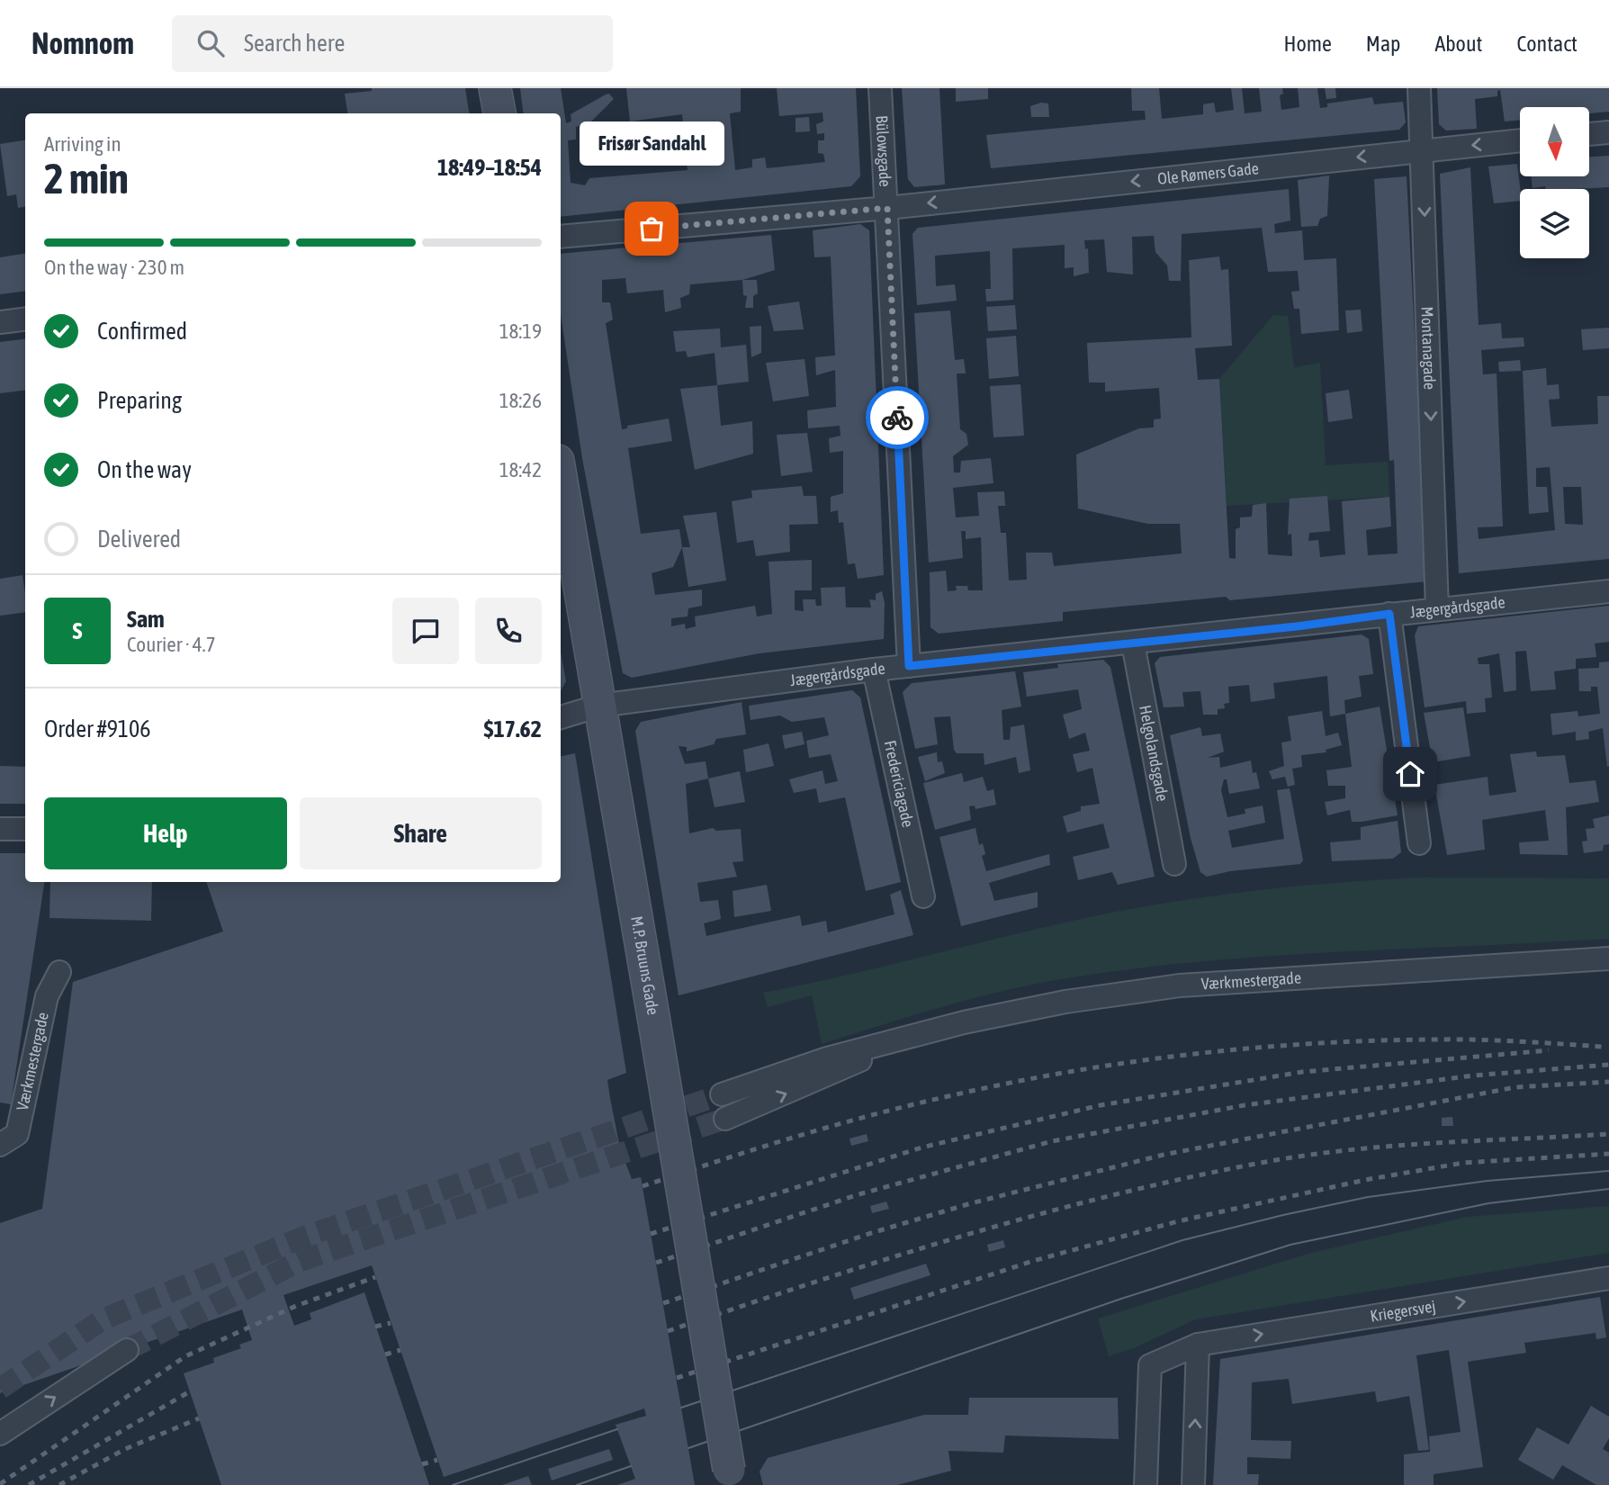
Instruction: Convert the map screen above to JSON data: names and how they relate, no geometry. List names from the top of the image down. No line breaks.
{"streets":{"street":["Bülowsgade","Ole Rømers Gade","Montanagade","Jægergårdsgade","Helgolandsgade","Fredericiagade","M.P. Bruuns Gade","Værkmestergade","Kriegersvej"]},"crossings":[["Bülowsgade","Ole Rømers Gade"],["Bülowsgade","Jægergårdsgade"],["Ole Rømers Gade","Montanagade"],["Montanagade","Jægergårdsgade"],["Jægergårdsgade","Helgolandsgade"],["Jægergårdsgade","Fredericiagade"],["Jægergårdsgade","M.P. Bruuns Gade"]],"one_way":["Ole Rømers Gade","Montanagade","Kriegersvej"],"places":["Frisør Sandahl"],"north":"bottom","page":{"header":"Nomnom","search":"Search here","nav":["Home","Map","About","Contact"],"heading":["2 min","Arriving in","18:49–18:54"],"panel":["Sam","Courier · 4.7","Order #9106","$17.62"],"bubble":"Frisør Sandahl","bar":"On the way · 230 m","list":[["Confirmed","18:19"],["Preparing","18:26"],["On the way","18:42"],"Delivered"],"round":"S","buttons":["Help","Share"]}}
